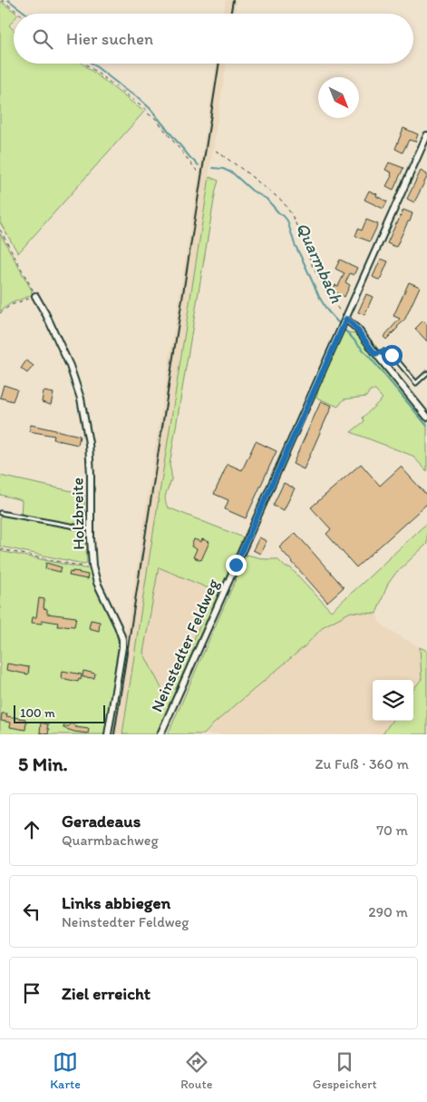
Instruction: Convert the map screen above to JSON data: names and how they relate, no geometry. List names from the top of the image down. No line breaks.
{"streets":{"street":["Holzbreite","Neinstedter Feldweg"]},"water":["Quarmbach"],"scale_bar":"100 m","north":"bottom right","page":{"search":"Hier suchen","scale":"100 m","heading":["5 Min.","Zu Fuß · 360 m"],"list":[["Geradeaus","Quarmbachweg","70 m"],["Links abbiegen","Neinstedter Feldweg","290 m"],"Ziel erreicht"],"nav":["Karte","Route","Gespeichert"]}}
